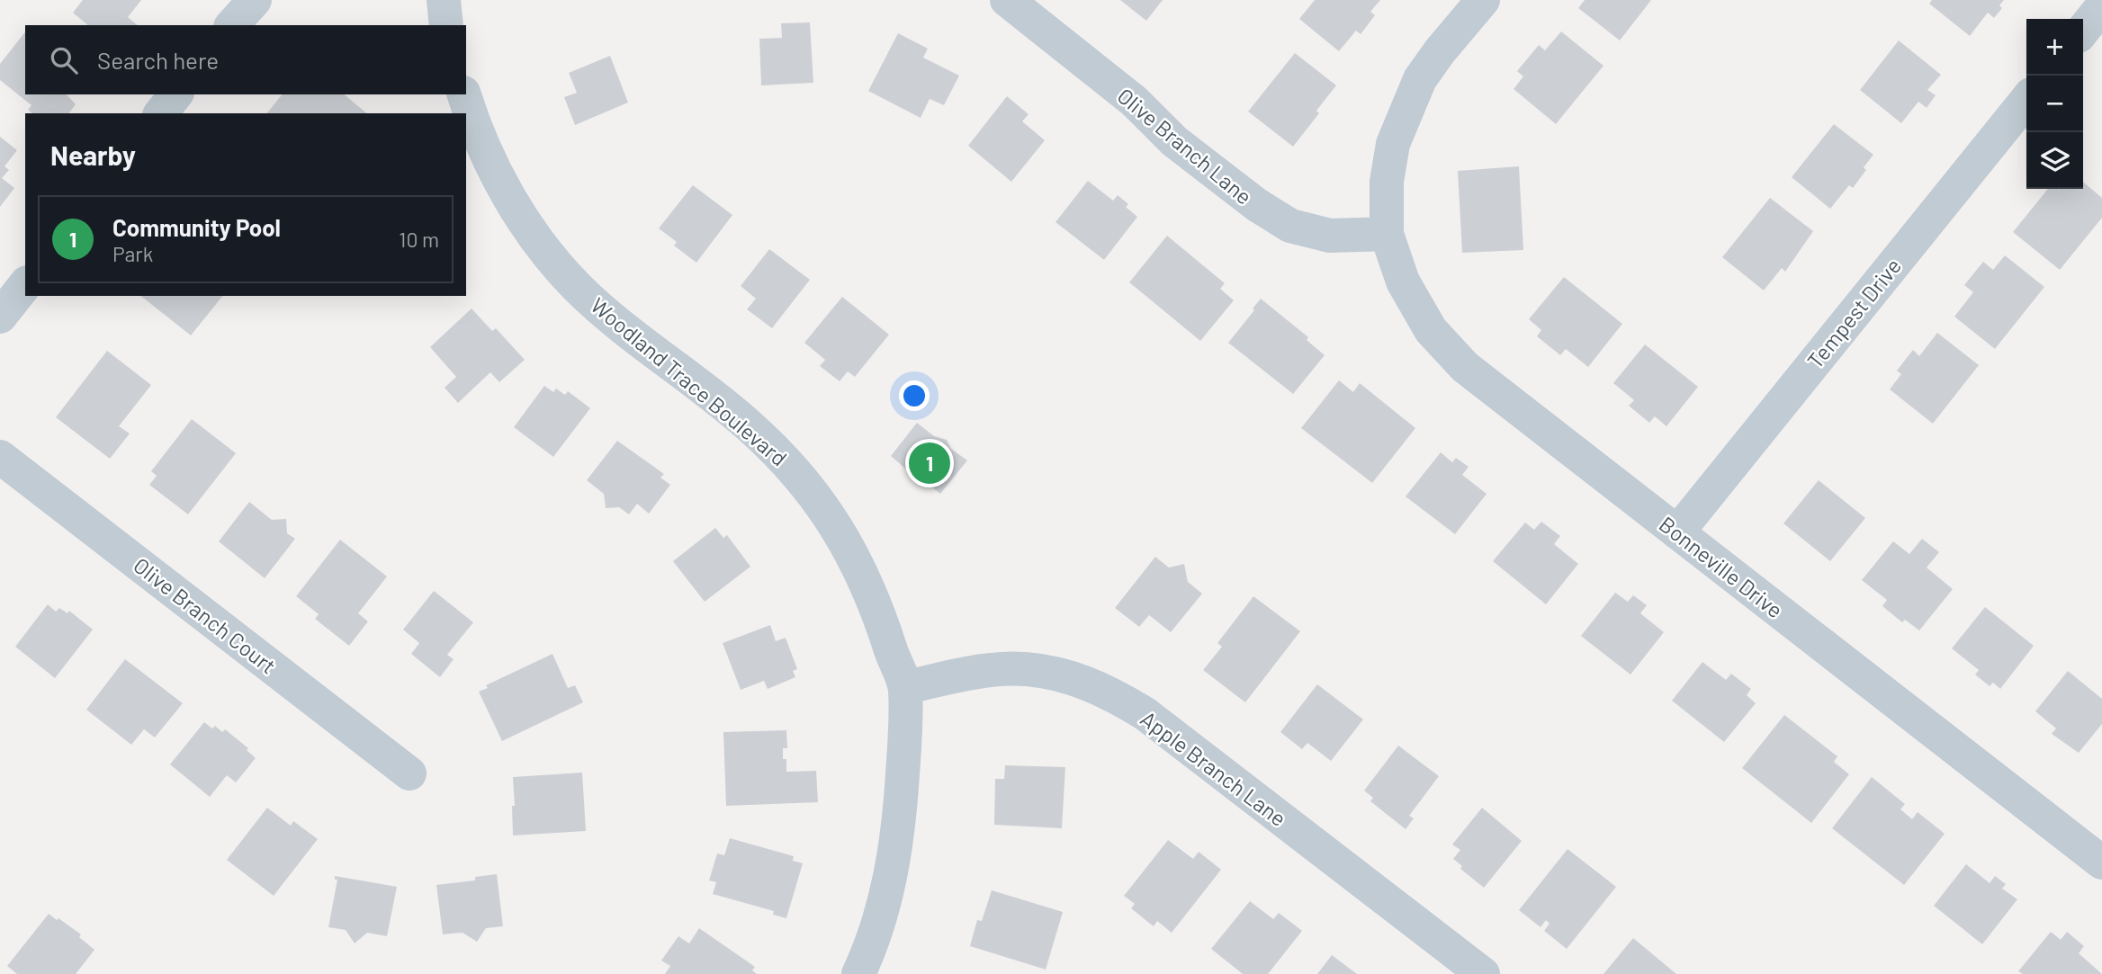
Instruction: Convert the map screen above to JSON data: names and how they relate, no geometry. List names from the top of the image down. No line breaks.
{"streets":{"street":["Olive Branch Lane","Tempest Drive","Woodland Trace Boulevard","Bonneville Drive","Olive Branch Court","Apple Branch Lane"]},"crossings":[["Olive Branch Lane","Bonneville Drive"],["Tempest Drive","Bonneville Drive"],["Woodland Trace Boulevard","Apple Branch Lane"]],"page":{"map_buttons":["+","−"],"search":"Search here","heading":"Nearby","list":[{"mark":"1","name":"Community Pool","note":"Park","value":"10 m"}],"pins":"1"}}
